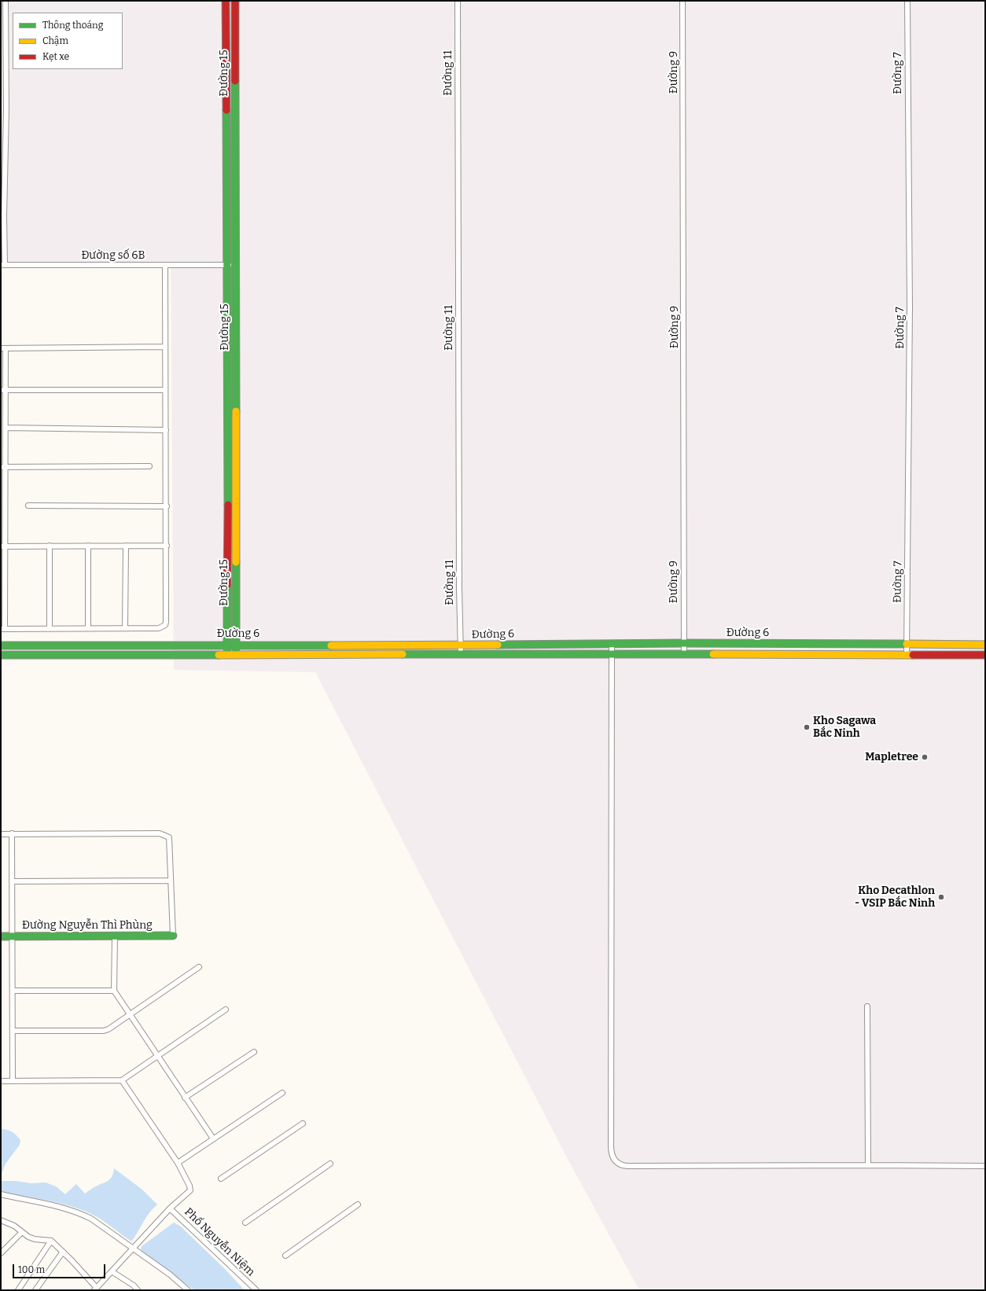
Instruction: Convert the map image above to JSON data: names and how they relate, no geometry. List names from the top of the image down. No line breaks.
{"streets":{"main road":["Đường 15","Đường 6","Đường Nguyễn Thì Phùng"],"street":["Đường 9","Đường 11","Đường 7","Đường số 6B","Phố Nguyễn Niệm"]},"crossings":[["Đường 9","Đường 6"],["Đường 15","Đường số 6B"],["Đường 15","Đường 6"],["Đường 11","Đường 6"],["Đường 7","Đường 6"]],"places":["Kho Sagawa Bắc Ninh","Mapletree","Kho Decathlon - VSIP Bắc Ninh"],"legend":["Thông thoáng","Chậm","Kẹt xe"],"scale_bar":"100 m"}
